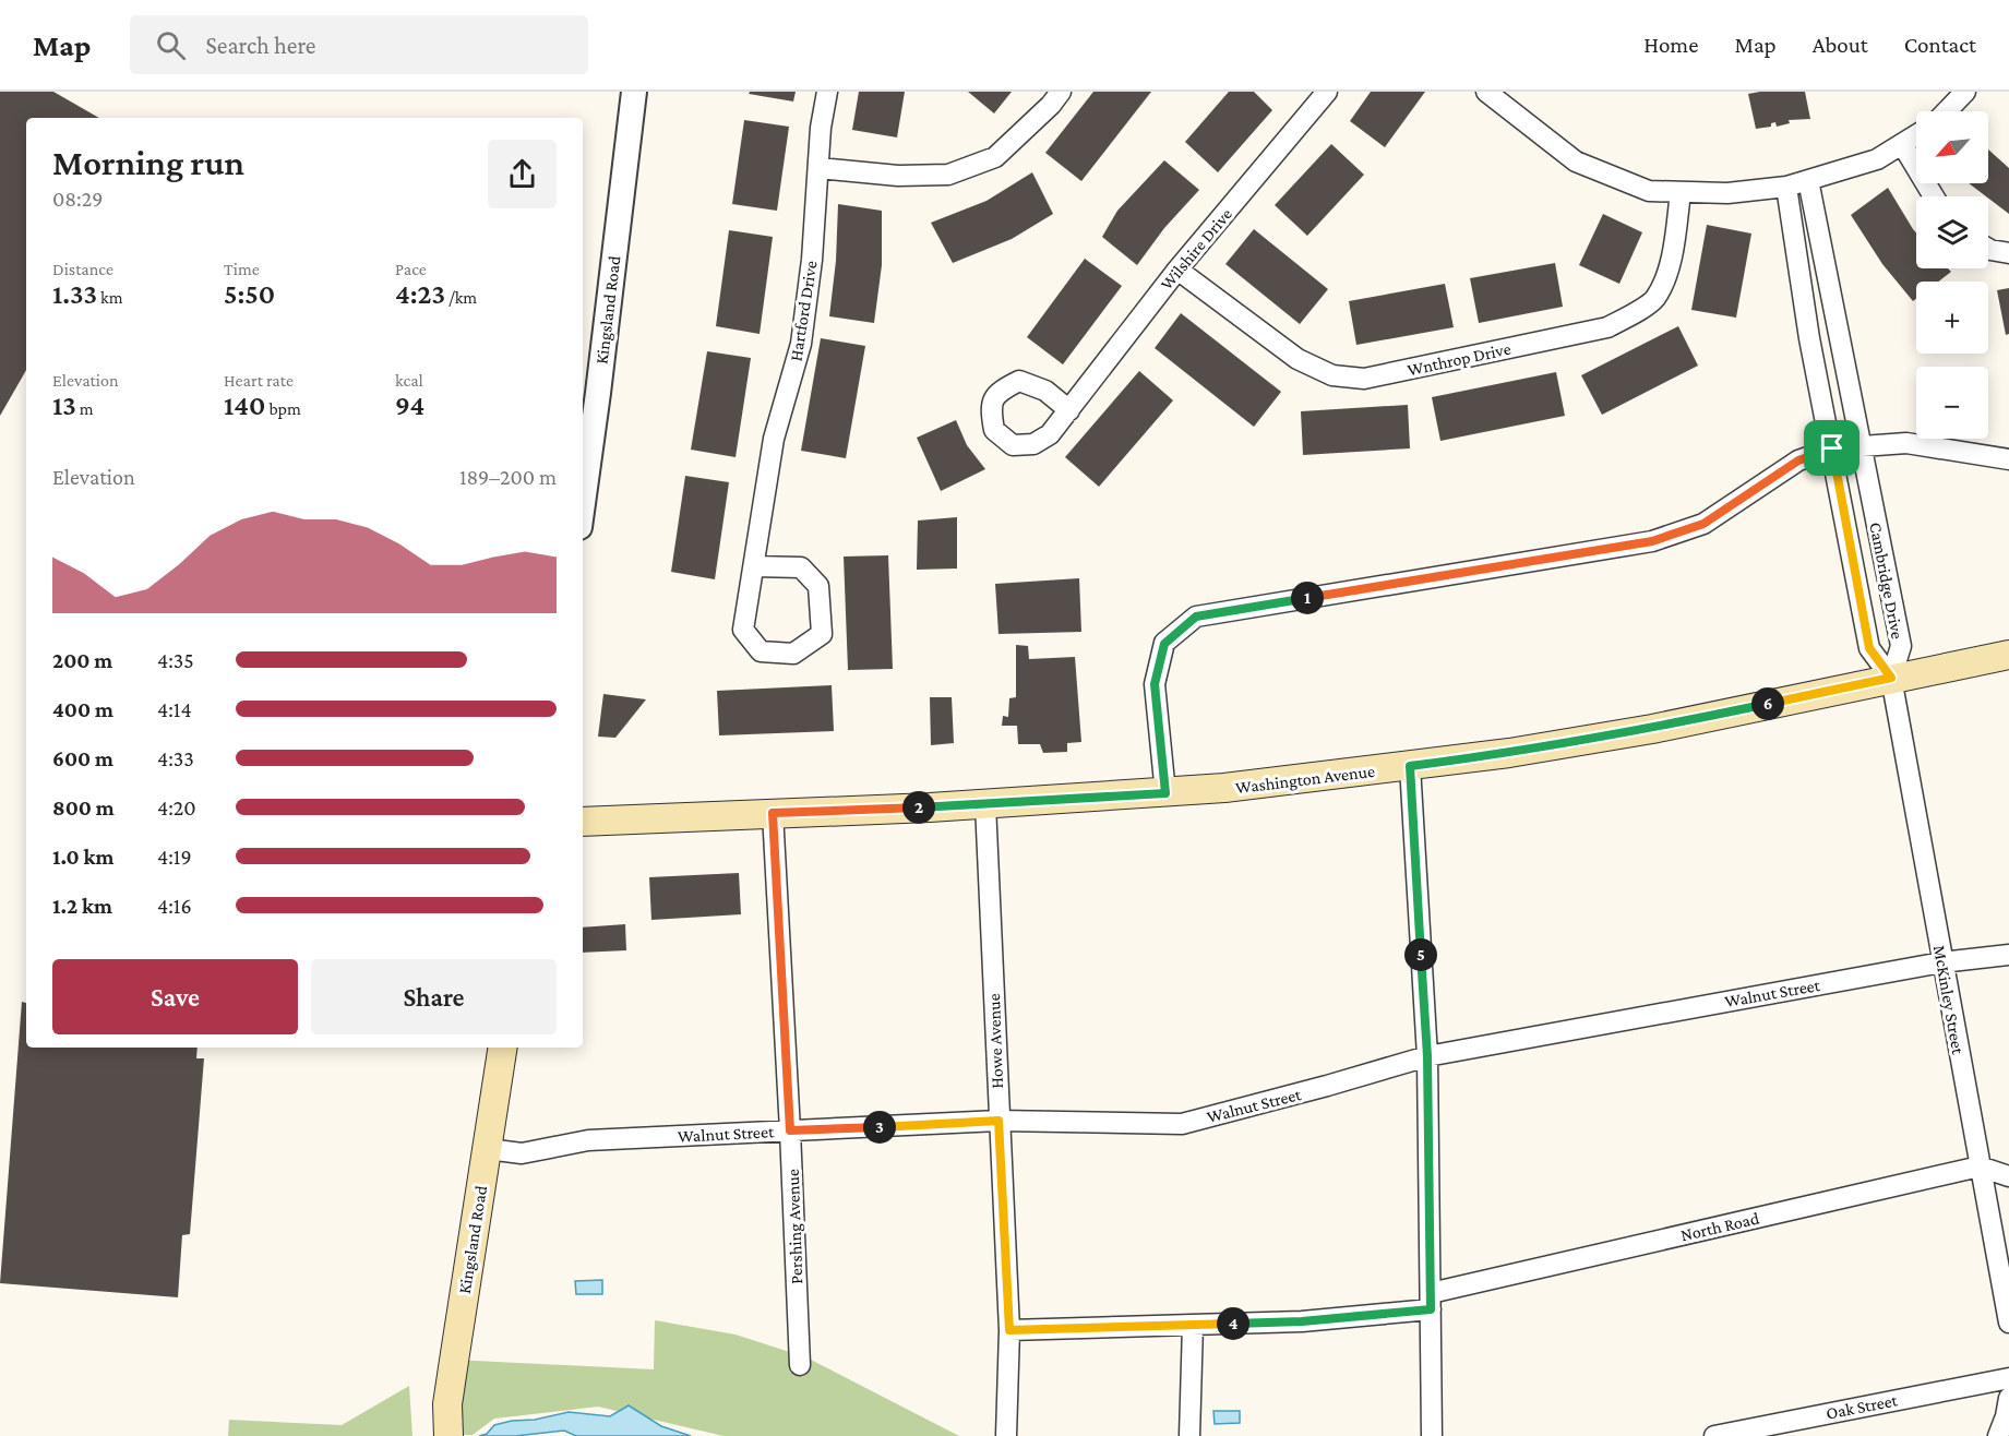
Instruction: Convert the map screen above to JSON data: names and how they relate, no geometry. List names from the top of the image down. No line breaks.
{"streets":{"main road":["Kingsland Road","Washington Avenue"],"street":["Wilshire Drive","Hartford Drive","Wnthrop Drive","Cambridge Drive","Walnut Street","McKinley Street","Howe Avenue","Pershing Avenue","North Road","Oak Street"]},"crossings":[["Wilshire Drive","Wnthrop Drive"],["Kingsland Road","Walnut Street"],["Cambridge Drive","Washington Avenue"],["Cambridge Drive","McKinley Street"],["Washington Avenue","McKinley Street"],["Washington Avenue","Howe Avenue"],["Washington Avenue","Pershing Avenue"],["Walnut Street","McKinley Street"],["Walnut Street","Howe Avenue"],["Walnut Street","Pershing Avenue"],["McKinley Street","North Road"],["Howe Avenue","North Road"]],"north":"bottom left","page":{"header":"Map","search":"Search here","nav":["Home","Map","About","Contact"],"map_buttons":["+","−"],"heading":["Morning run","08:29"],"stats":[["Distance","1.33 km"],["Time","5:50"],["Pace","4:23 /km"],["Elevation","13 m"],["Heart rate","140 bpm"],["kcal","94"]],"chart":["Elevation","189–200 m"],"pins":["1","6","2","5","3","4"],"list":[{"name":"200 m","note":"4:35"},{"name":"400 m","note":"4:14"},{"name":"600 m","note":"4:33"},{"name":"800 m","note":"4:20"},{"name":"1.0 km","note":"4:19"},{"name":"1.2 km","note":"4:16"}],"buttons":["Save","Share"]}}
